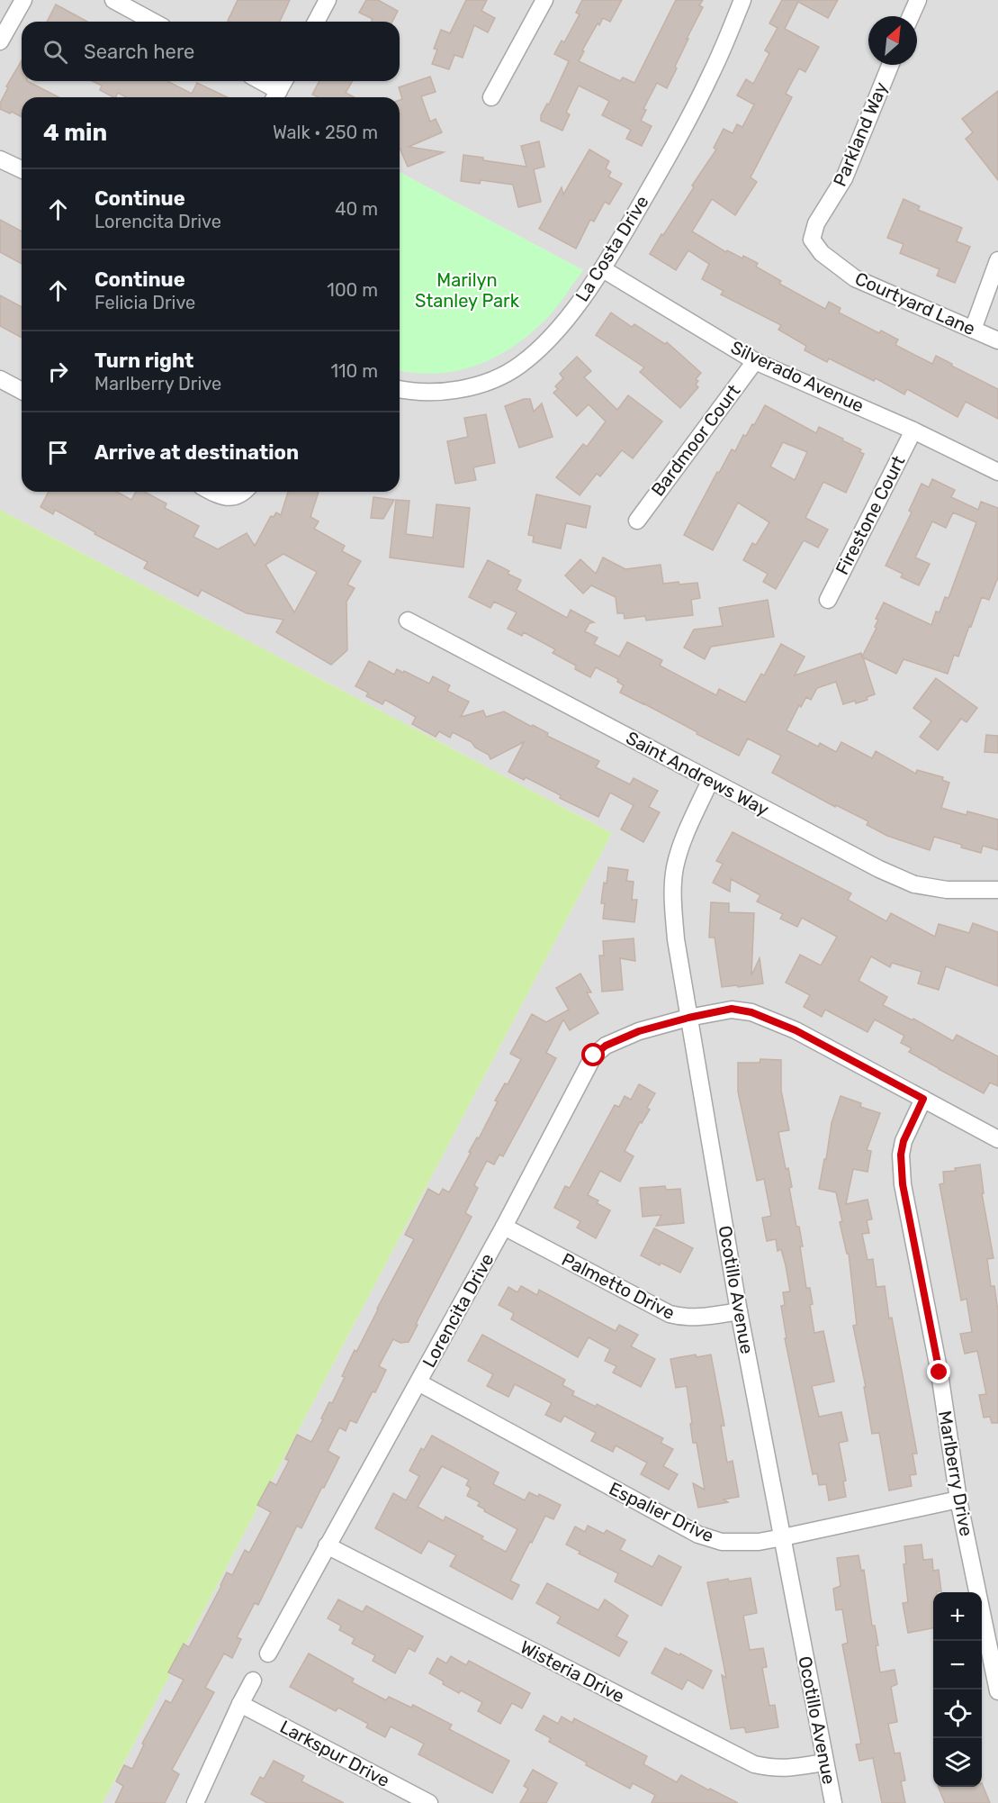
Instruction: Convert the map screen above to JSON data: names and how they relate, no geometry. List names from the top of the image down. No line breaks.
{"streets":{"street":["Parkland Way","La Costa Drive","Courtyard Lane","Silverado Avenue","Bardmoor Court","Firestone Court","Saint Andrews Way","Palmetto Drive","Ocotillo Avenue","Lorencita Drive","Marlberry Drive","Espalier Drive","Wisteria Drive","Larkspur Drive"]},"crossings":[["Parkland Way","Courtyard Lane"],["La Costa Drive","Silverado Avenue"],["Silverado Avenue","Bardmoor Court"],["Silverado Avenue","Firestone Court"],["Saint Andrews Way","Ocotillo Avenue"],["Palmetto Drive","Ocotillo Avenue"],["Palmetto Drive","Lorencita Drive"],["Ocotillo Avenue","Lorencita Drive"],["Ocotillo Avenue","Espalier Drive"],["Ocotillo Avenue","Wisteria Drive"],["Lorencita Drive","Marlberry Drive"],["Lorencita Drive","Espalier Drive"],["Lorencita Drive","Wisteria Drive"],["Marlberry Drive","Espalier Drive"]],"parks":["Marilyn Stanley Park"],"north":"top right","page":{"search":"Search here","heading":["4 min","Walk · 250 m"],"list":[["Continue","Lorencita Drive","40 m"],["Continue","Felicia Drive","100 m"],["Turn right","Marlberry Drive","110 m"],"Arrive at destination"],"map_buttons":["+","−"]}}
